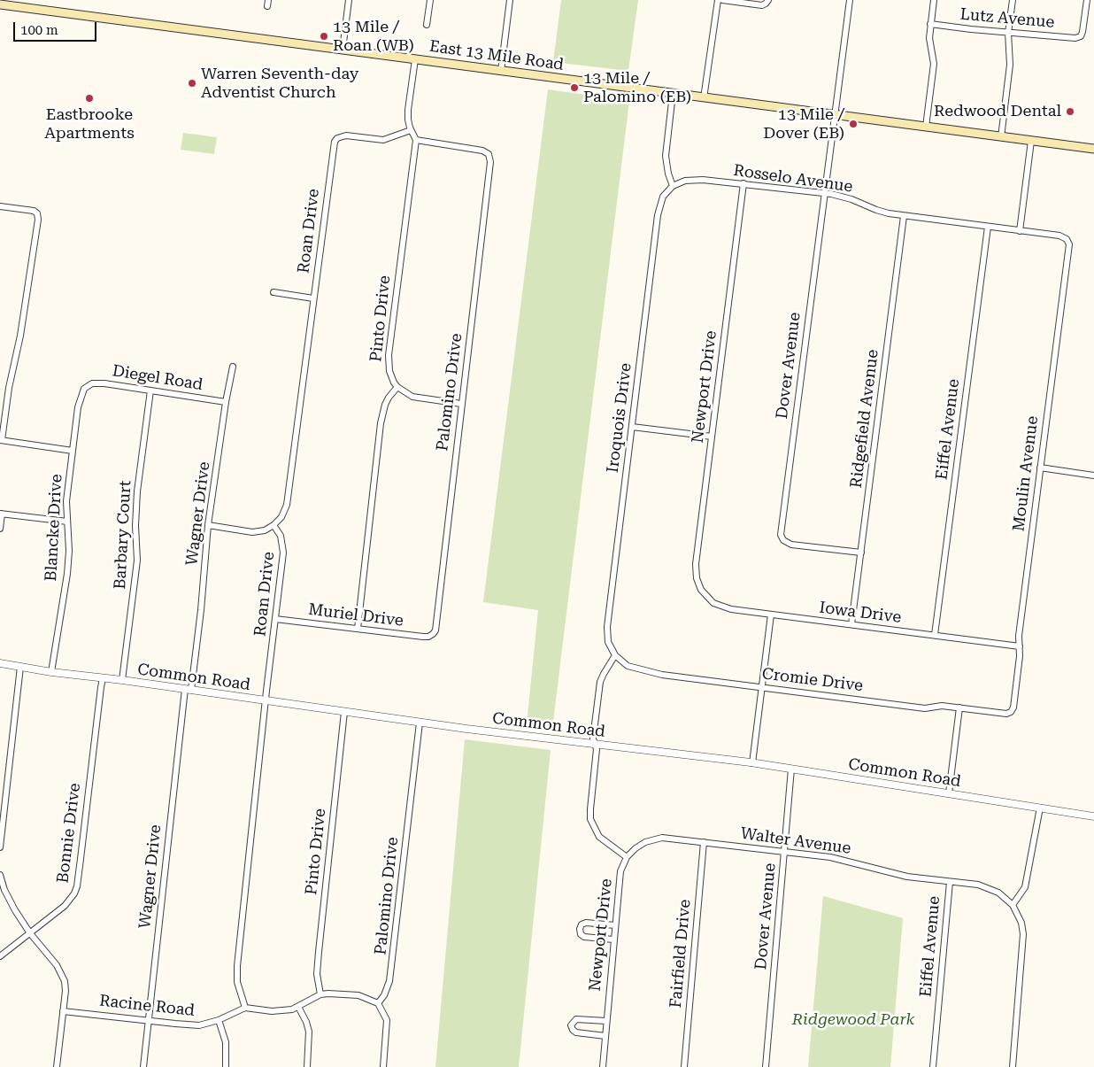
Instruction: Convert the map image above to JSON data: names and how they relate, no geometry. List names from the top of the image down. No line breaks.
{"streets":{"main road":["East 13 Mile Road"],"street":["Lutz Avenue","Rosselo Avenue","Roan Drive","Pinto Drive","Dover Avenue","Diegel Road","Newport Drive","Palomino Drive","Iroquois Drive","Ridgefield Avenue","Eiffel Avenue","Moulin Avenue","Wagner Drive","Blancke Drive","Barbary Court","Iowa Drive","Muriel Drive","Common Road","Cromie Drive","Bonnie Drive","Walter Avenue","Fairfield Drive","Racine Road"]},"crossings":[["East 13 Mile Road","Dover Avenue"],["Rosselo Avenue","Dover Avenue"],["Rosselo Avenue","Newport Drive"],["Rosselo Avenue","Iroquois Drive"],["Rosselo Avenue","Ridgefield Avenue"],["Rosselo Avenue","Eiffel Avenue"],["Rosselo Avenue","Moulin Avenue"],["Roan Drive","Muriel Drive"],["Roan Drive","Common Road"],["Roan Drive","Racine Road"],["Pinto Drive","Palomino Drive"],["Pinto Drive","Common Road"],["Dover Avenue","Ridgefield Avenue"],["Dover Avenue","Common Road"],["Dover Avenue","Walter Avenue"],["Diegel Road","Wagner Drive"],["Diegel Road","Blancke Drive"],["Diegel Road","Barbary Court"],["Newport Drive","Iowa Drive"],["Newport Drive","Walter Avenue"],["Palomino Drive","Muriel Drive"],["Palomino Drive","Common Road"],["Iroquois Drive","Cromie Drive"],["Ridgefield Avenue","Iowa Drive"],["Eiffel Avenue","Iowa Drive"],["Eiffel Avenue","Walter Avenue"],["Moulin Avenue","Iowa Drive"],["Moulin Avenue","Cromie Drive"],["Wagner Drive","Common Road"],["Wagner Drive","Racine Road"],["Blancke Drive","Common Road"],["Barbary Court","Common Road"],["Common Road","Bonnie Drive"],["Walter Avenue","Fairfield Drive"]],"parks":["Ridgewood Park"],"places":["13 Mile / Roan (WB)","Warren Seventh-day Adventist Church","13 Mile / Palomino (EB)","Eastbrooke Apartments","Redwood Dental","13 Mile / Dover (EB)"],"scale_bar":"100 m"}
